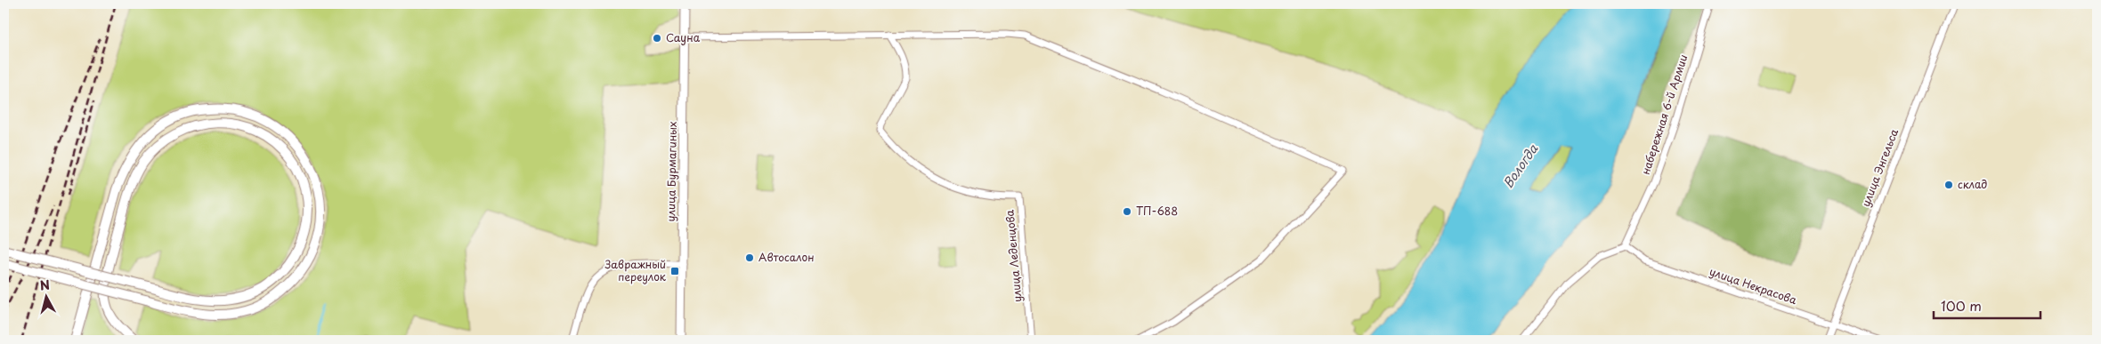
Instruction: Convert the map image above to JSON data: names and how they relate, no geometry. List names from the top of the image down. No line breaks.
{"streets":{"street":["набережная 6-й Армии","улица Энгельса","улица Бурмагиных","улица Леденцова","улица Некрасова"]},"crossings":[["набережная 6-й Армии","улица Некрасова"],["улица Энгельса","улица Некрасова"]],"water":["Вологда"],"places":{"other":["Сауна","склад","ТП-688","Автосалон"],"transit":["Завражный переулок"]},"scale_bar":"100 m","north":"top"}
